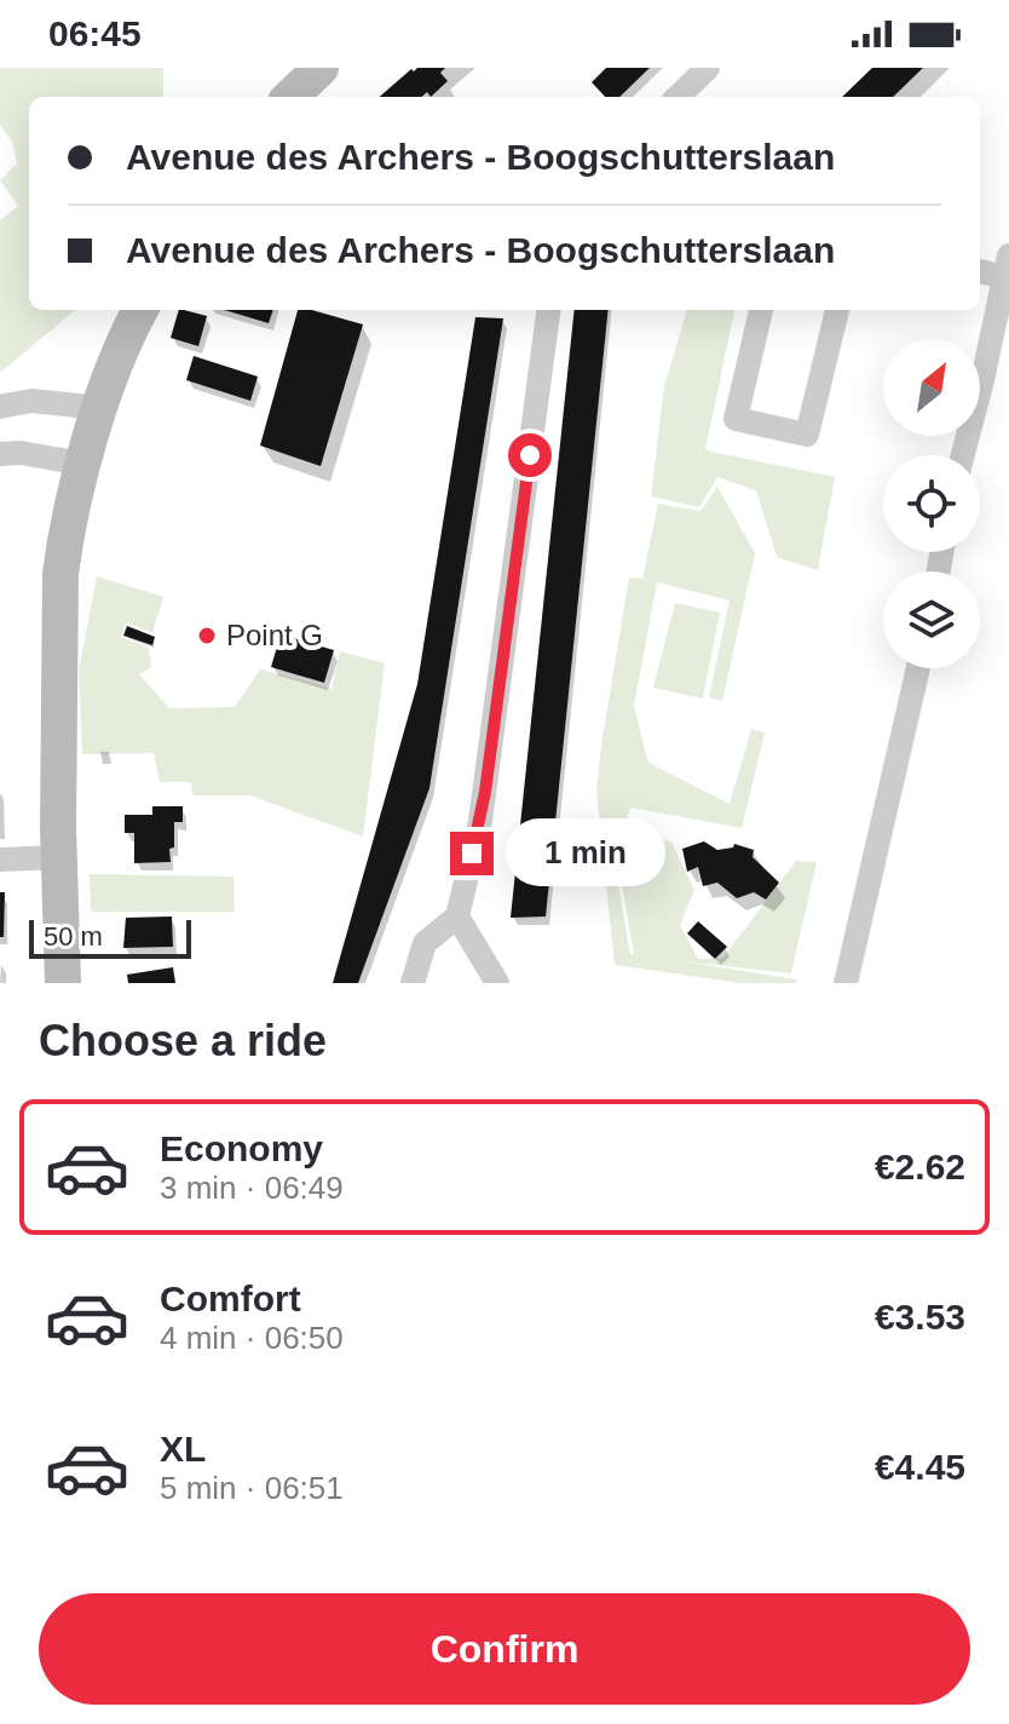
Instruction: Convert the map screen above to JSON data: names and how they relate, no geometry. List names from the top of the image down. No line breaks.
{"places":["Point G"],"scale_bar":"50 m","north":"top right","page":{"status":"06:45","banner":["Avenue des Archers - Boogschutterslaan","Avenue des Archers - Boogschutterslaan"],"bubble":"1 min","scale":"50 m","heading":"Choose a ride","list":[{"name":"Economy","note":"3 min · 06:49","value":"€2.62"},{"name":"Comfort","note":"4 min · 06:50","value":"€3.53"},{"name":"XL","note":"5 min · 06:51","value":"€4.45"}],"buttons":"Confirm"}}
